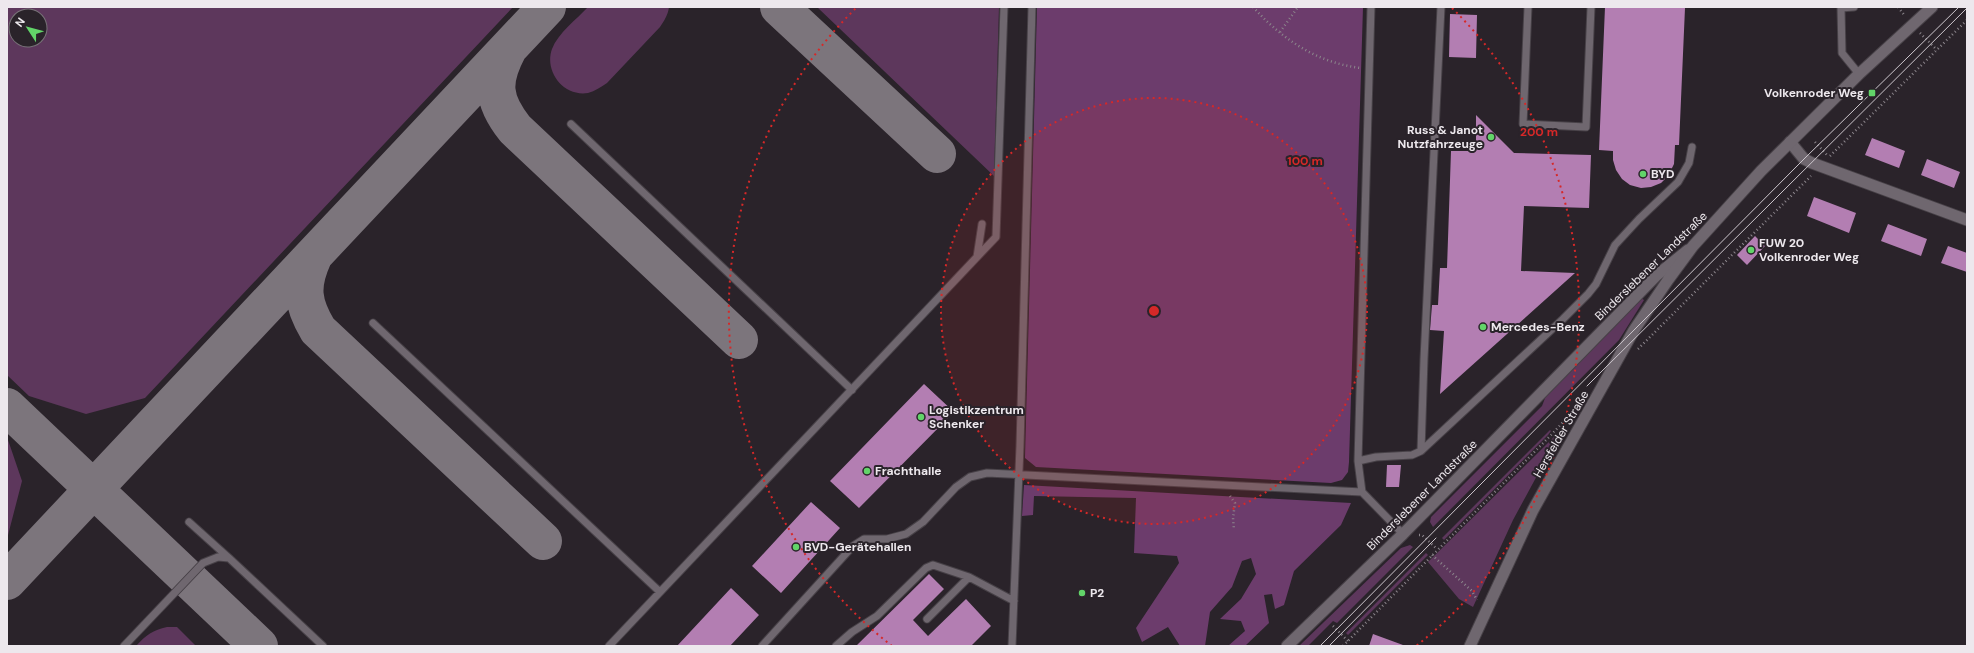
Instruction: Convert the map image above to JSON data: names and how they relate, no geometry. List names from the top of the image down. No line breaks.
{"streets":{"main road":["Binderslebener Landstraße","Hersfelder Straße"]},"crossings":[["Binderslebener Landstraße","Hersfelder Straße"]],"places":{"transit":["Volkenroder Weg"],"other":["Russ & Janot Nutzfahrzeuge","BYD","FUW 20 Volkenroder Weg","Mercedes-Benz","Logistikzentrum Schenker","Frachthalle","BVD-Gerätehallen","P2"]},"north":"top left","rings":["200 m","100 m"]}
